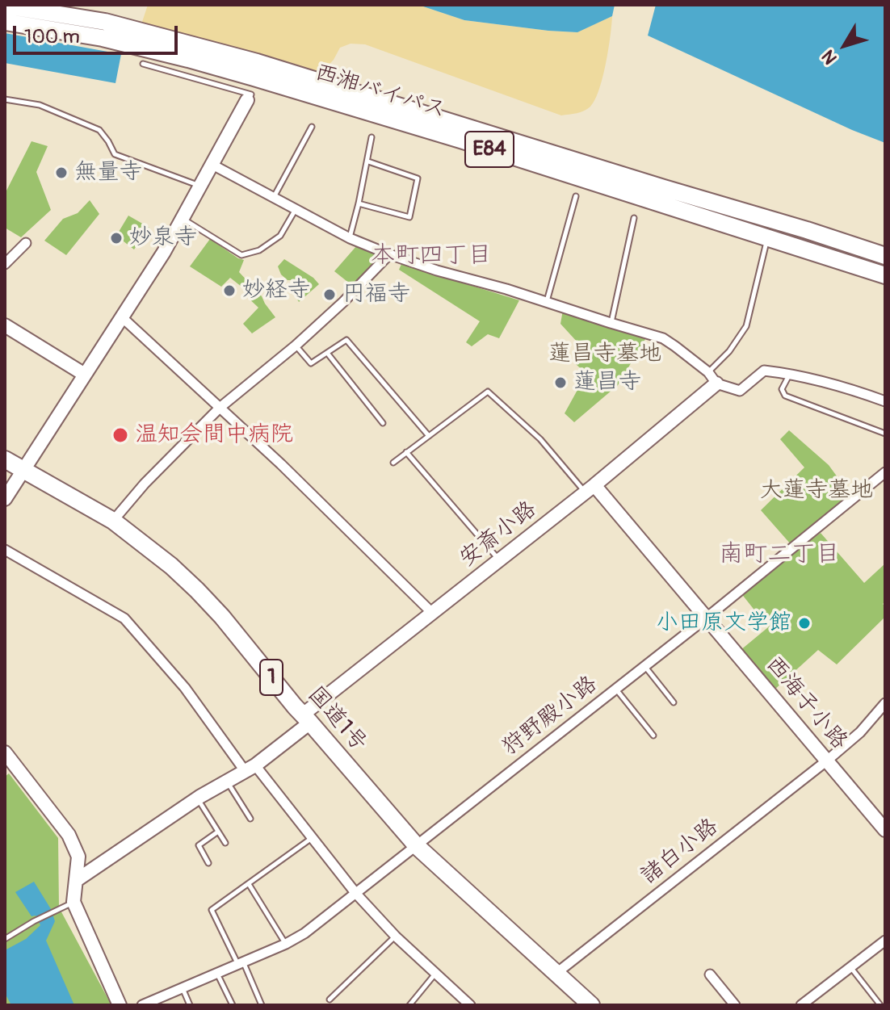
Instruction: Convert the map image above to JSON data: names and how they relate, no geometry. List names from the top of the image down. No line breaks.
{"streets":{"highway":["西湘バイパス","E84","1","国道1号"],"street":["安斎小路","西海子小路","狩野殿小路","諸白小路"]},"crossings":[["西湘バイパス","E84"],["安斎小路","西海子小路"],["安斎小路","国道1号"],["西海子小路","狩野殿小路"],["西海子小路","諸白小路"],["狩野殿小路","国道1号"],["国道1号","諸白小路"]],"districts":["本町四丁目","南町二丁目"],"parks":["蓮昌寺墓地","大蓮寺墓地"],"places":["無量寺","妙泉寺","妙経寺","円福寺","蓮昌寺","温知会間中病院","小田原文学館"],"scale_bar":"100 m","north":"bottom left"}
